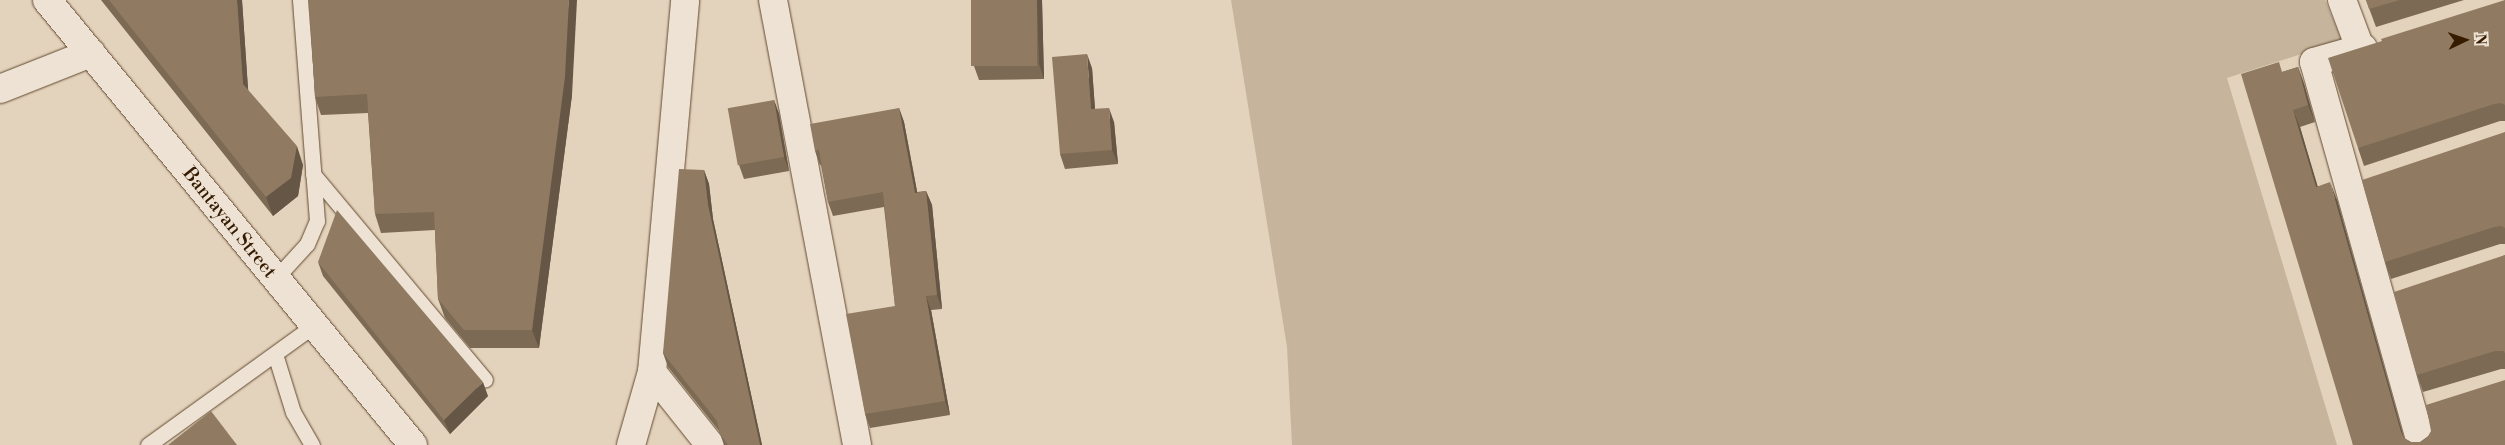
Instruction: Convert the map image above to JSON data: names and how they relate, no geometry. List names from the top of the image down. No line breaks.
{"streets":{"street":["Bantayan Street"]},"north":"right"}
